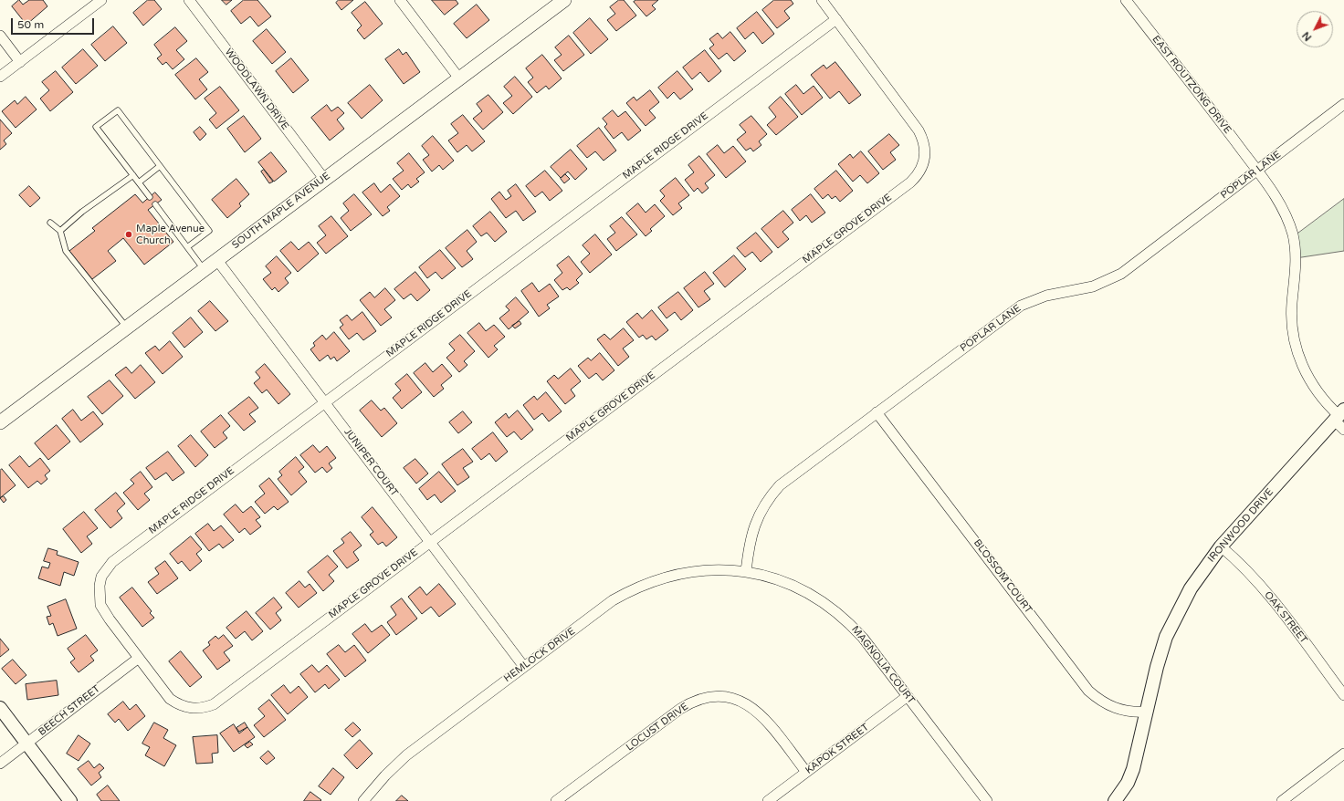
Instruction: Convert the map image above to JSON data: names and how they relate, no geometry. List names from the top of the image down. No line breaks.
{"streets":{"main road":["SOUTH MAPLE AVENUE"],"street":["EAST ROUTZONG DRIVE","WOODLAWN DRIVE","MAPLE RIDGE DRIVE","POPLAR LANE","MAPLE GROVE DRIVE","JUNIPER COURT","IRONWOOD DRIVE","BLOSSOM COURT","OAK STREET","HEMLOCK DRIVE","MAGNOLIA COURT","BEECH STREET","LOCUST DRIVE","KAPOK STREET"]},"crossings":[["EAST ROUTZONG DRIVE","POPLAR LANE"],["EAST ROUTZONG DRIVE","IRONWOOD DRIVE"],["WOODLAWN DRIVE","SOUTH MAPLE AVENUE"],["MAPLE RIDGE DRIVE","MAPLE GROVE DRIVE"],["MAPLE RIDGE DRIVE","JUNIPER COURT"],["MAPLE RIDGE DRIVE","BEECH STREET"],["POPLAR LANE","BLOSSOM COURT"],["POPLAR LANE","HEMLOCK DRIVE"],["POPLAR LANE","MAGNOLIA COURT"],["SOUTH MAPLE AVENUE","JUNIPER COURT"],["MAPLE GROVE DRIVE","JUNIPER COURT"],["MAPLE GROVE DRIVE","BEECH STREET"],["JUNIPER COURT","HEMLOCK DRIVE"],["IRONWOOD DRIVE","BLOSSOM COURT"],["IRONWOOD DRIVE","OAK STREET"],["HEMLOCK DRIVE","MAGNOLIA COURT"],["MAGNOLIA COURT","KAPOK STREET"],["LOCUST DRIVE","KAPOK STREET"]],"places":["Maple Avenue Church"],"scale_bar":"50 m","north":"bottom left"}
